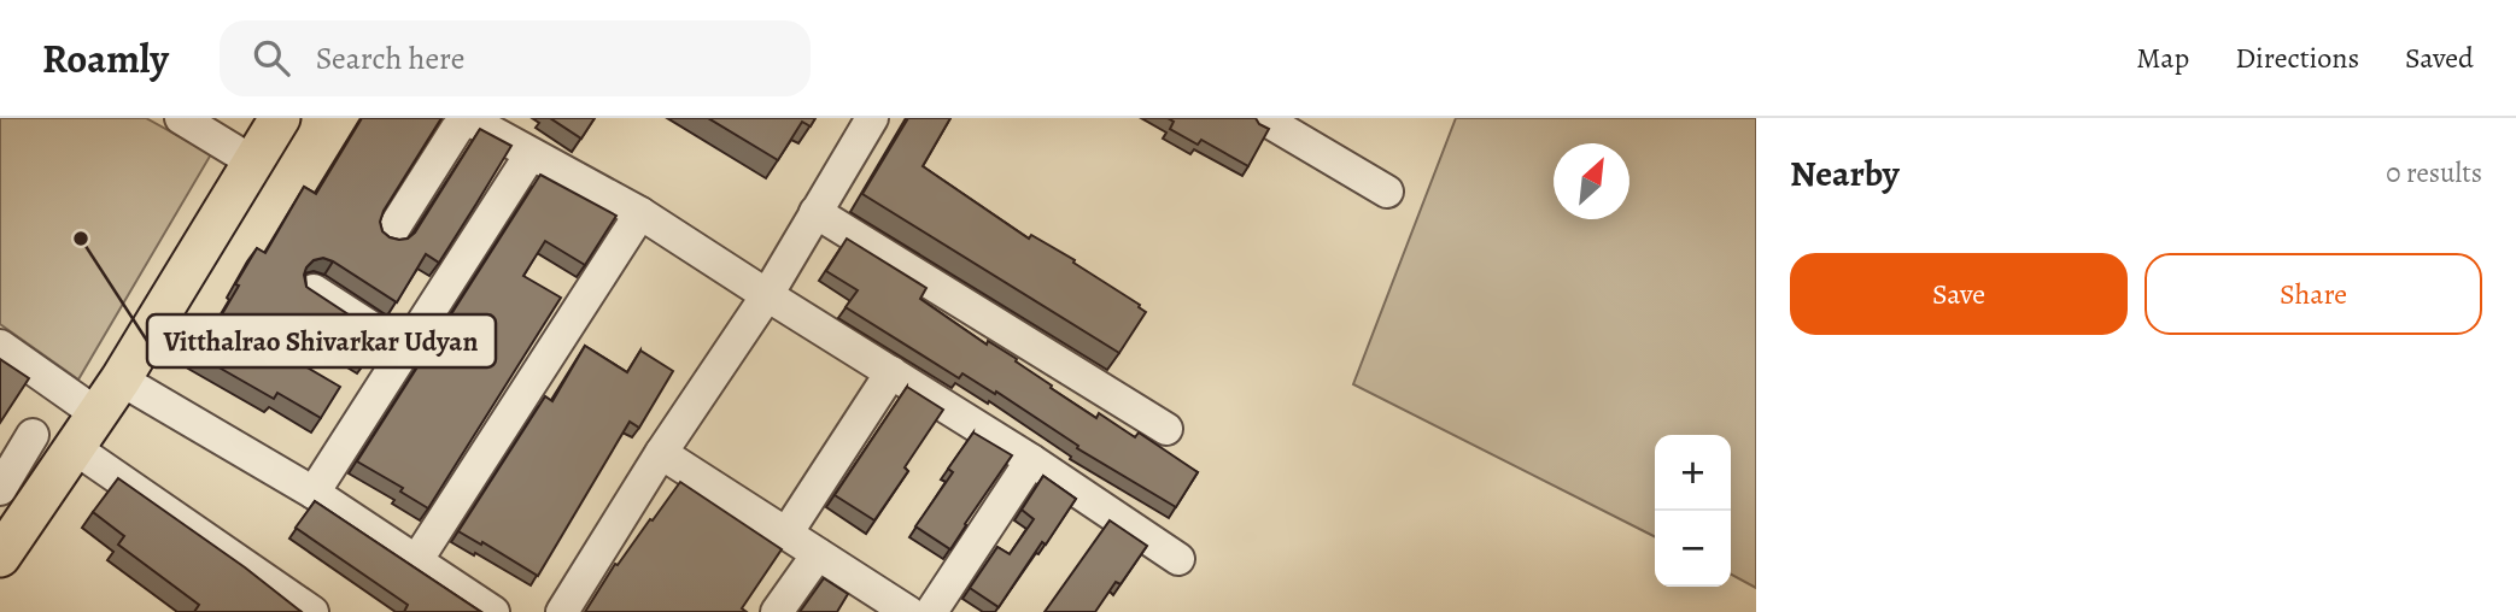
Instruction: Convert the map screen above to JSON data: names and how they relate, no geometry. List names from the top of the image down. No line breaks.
{"places":["Vitthalrao Shivarkar Udyan"],"north":"top right","page":{"header":"Roamly","search":"Search here","nav":["Map","Directions","Saved"],"heading":["Nearby","0 results"],"buttons":["Save","Share"],"map_buttons":["+","−"]}}
